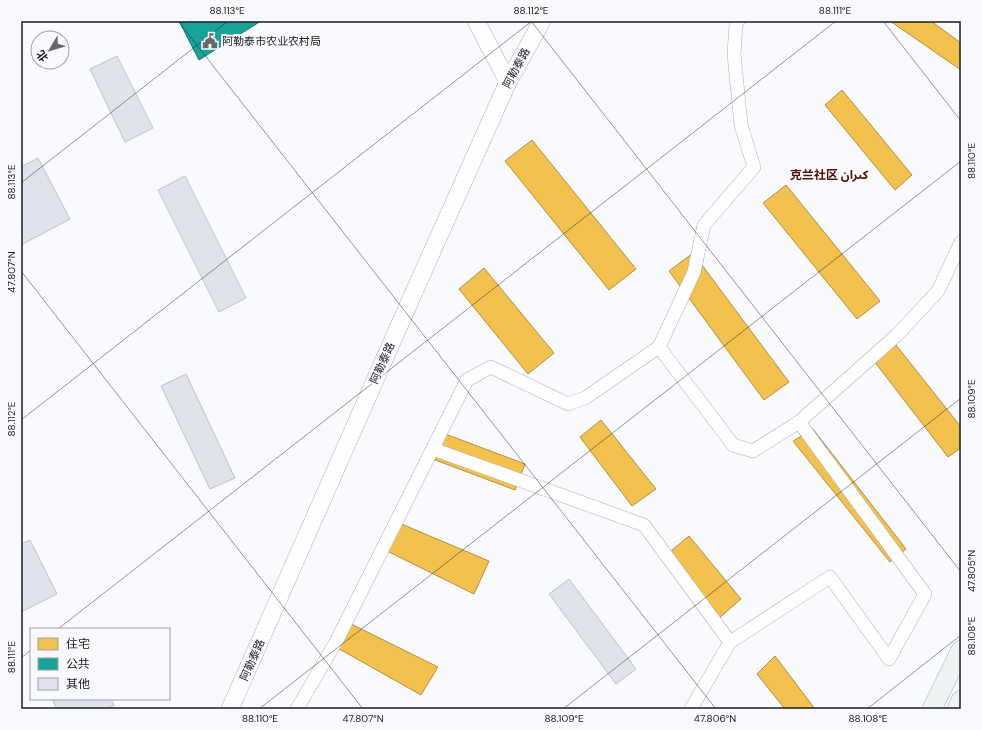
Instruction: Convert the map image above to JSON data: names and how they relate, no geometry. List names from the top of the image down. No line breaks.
{"streets":{"street":["阿勒泰路"]},"districts":["克兰社区 كىران"],"places":{"public building":["阿勒泰市农业农村局"]},"legend":["住宅","公共","其他"],"north":"bottom left","coordinates":["88.113°E","88.112°E","88.111°E","88.110°E","47.807°N","88.109°E","47.805°N","88.108°E","47.806°N"]}
